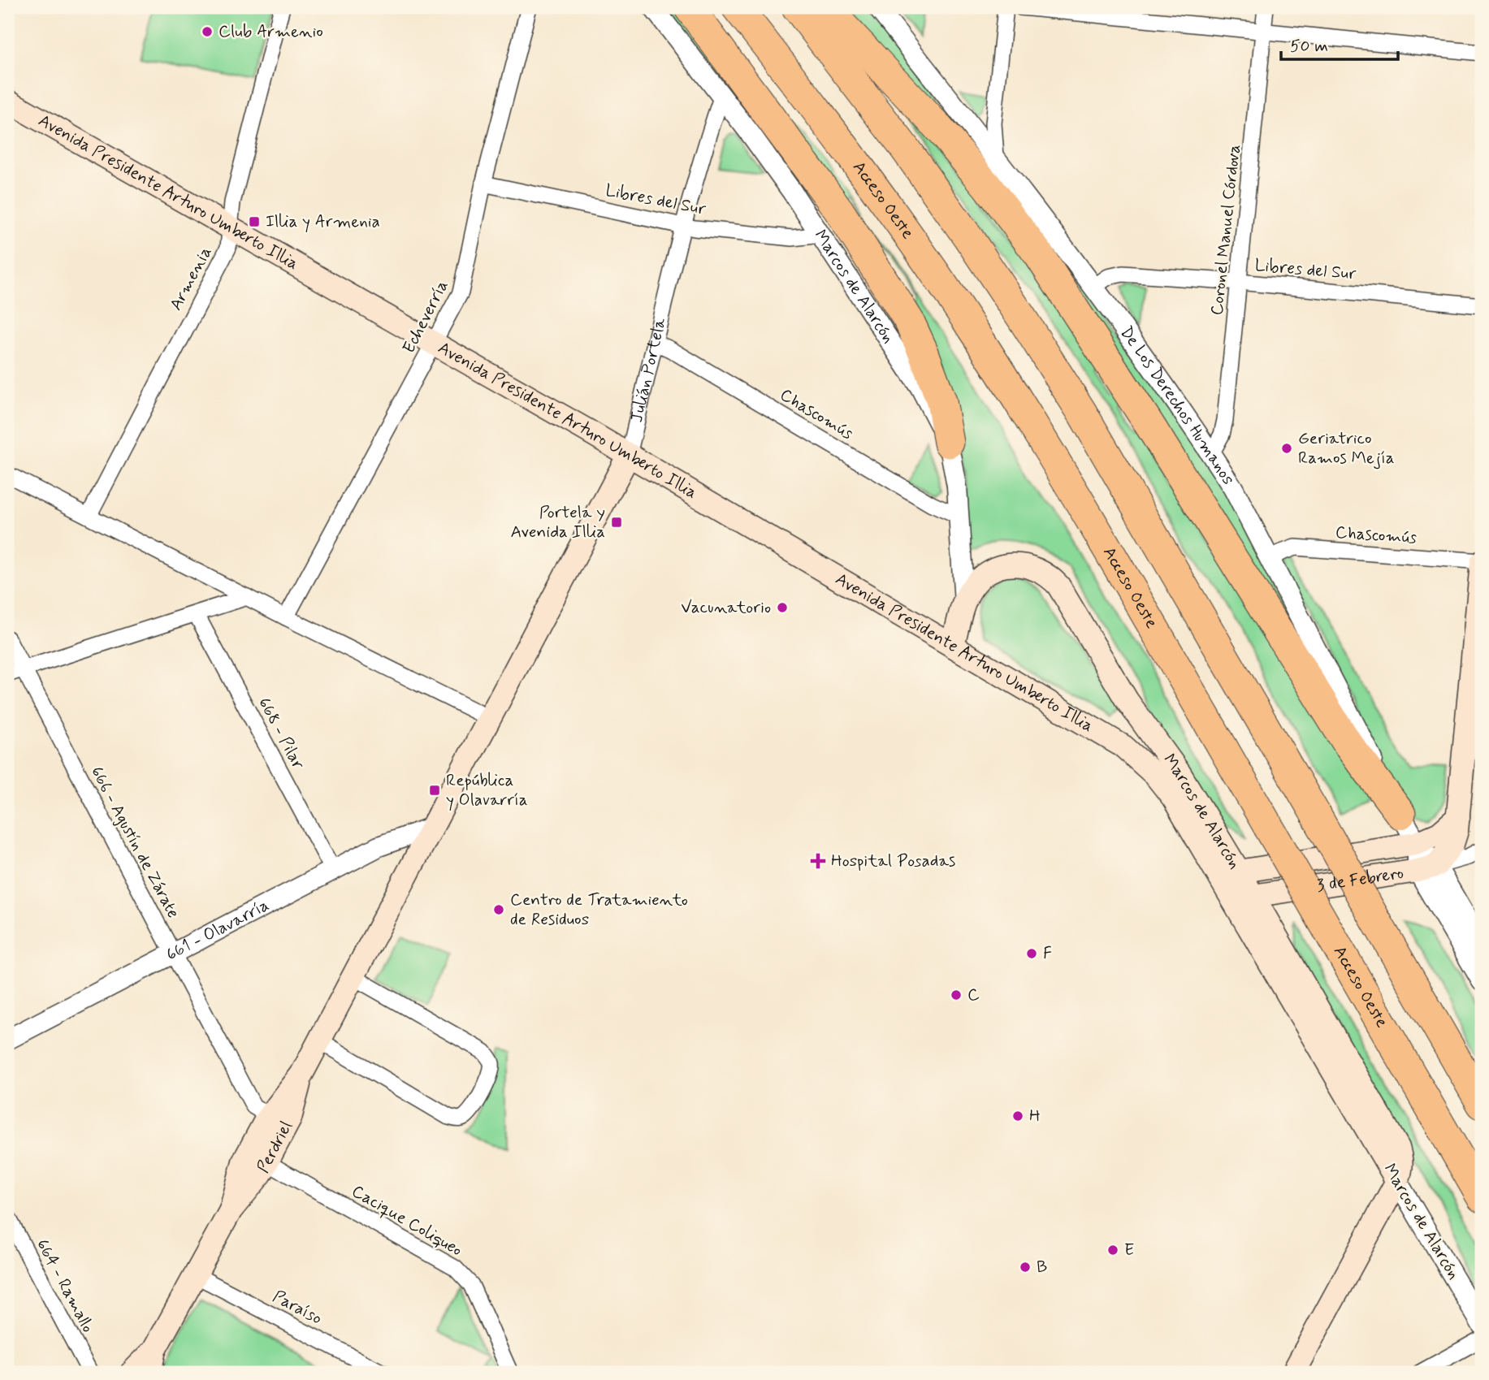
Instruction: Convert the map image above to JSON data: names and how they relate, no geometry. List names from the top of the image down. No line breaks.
{"streets":{"highway":["Acceso Oeste"],"main road":["Avenida Presidente Arturo Umberto Illia","Marcos de Alarcón","Julián Portela","3 de Febrero","Perdriel"],"street":["Libres del Sur","Coronel Manuel Córdova","Armenia","Echeverría","De Los Derechos Humanos","Chascomús","668 - Pilar","666 - Agustín de Zárate","661 - Olavarría","Cacique Coliqueo","664 - Ramallo","Paraíso"]},"crossings":[["Avenida Presidente Arturo Umberto Illia","Armenia"],["Avenida Presidente Arturo Umberto Illia","Marcos de Alarcón"],["Avenida Presidente Arturo Umberto Illia","Echeverría"],["Avenida Presidente Arturo Umberto Illia","Julián Portela"],["Libres del Sur","Coronel Manuel Córdova"],["Libres del Sur","Marcos de Alarcón"],["Libres del Sur","Echeverría"],["Libres del Sur","Julián Portela"],["Libres del Sur","De Los Derechos Humanos"],["Coronel Manuel Córdova","De Los Derechos Humanos"],["Marcos de Alarcón","Julián Portela"],["Marcos de Alarcón","Chascomús"],["Marcos de Alarcón","3 de Febrero"],["Julián Portela","Chascomús"],["Julián Portela","661 - Olavarría"],["Julián Portela","Perdriel"],["De Los Derechos Humanos","Chascomús"],["De Los Derechos Humanos","3 de Febrero"],["668 - Pilar","661 - Olavarría"],["666 - Agustín de Zárate","661 - Olavarría"],["Perdriel","Cacique Coliqueo"]],"places":{"other":["Club Armenio","Geriatrico Ramos Mejía","Vacunatorio","Centro de Tratamiento de Residuos","F","C","H","E","B"],"transit":["Illia y Armenia","Portela y Avenida Illia","República y Olavarría"],"health":["Hospital Posadas"]},"scale_bar":"50 m"}
